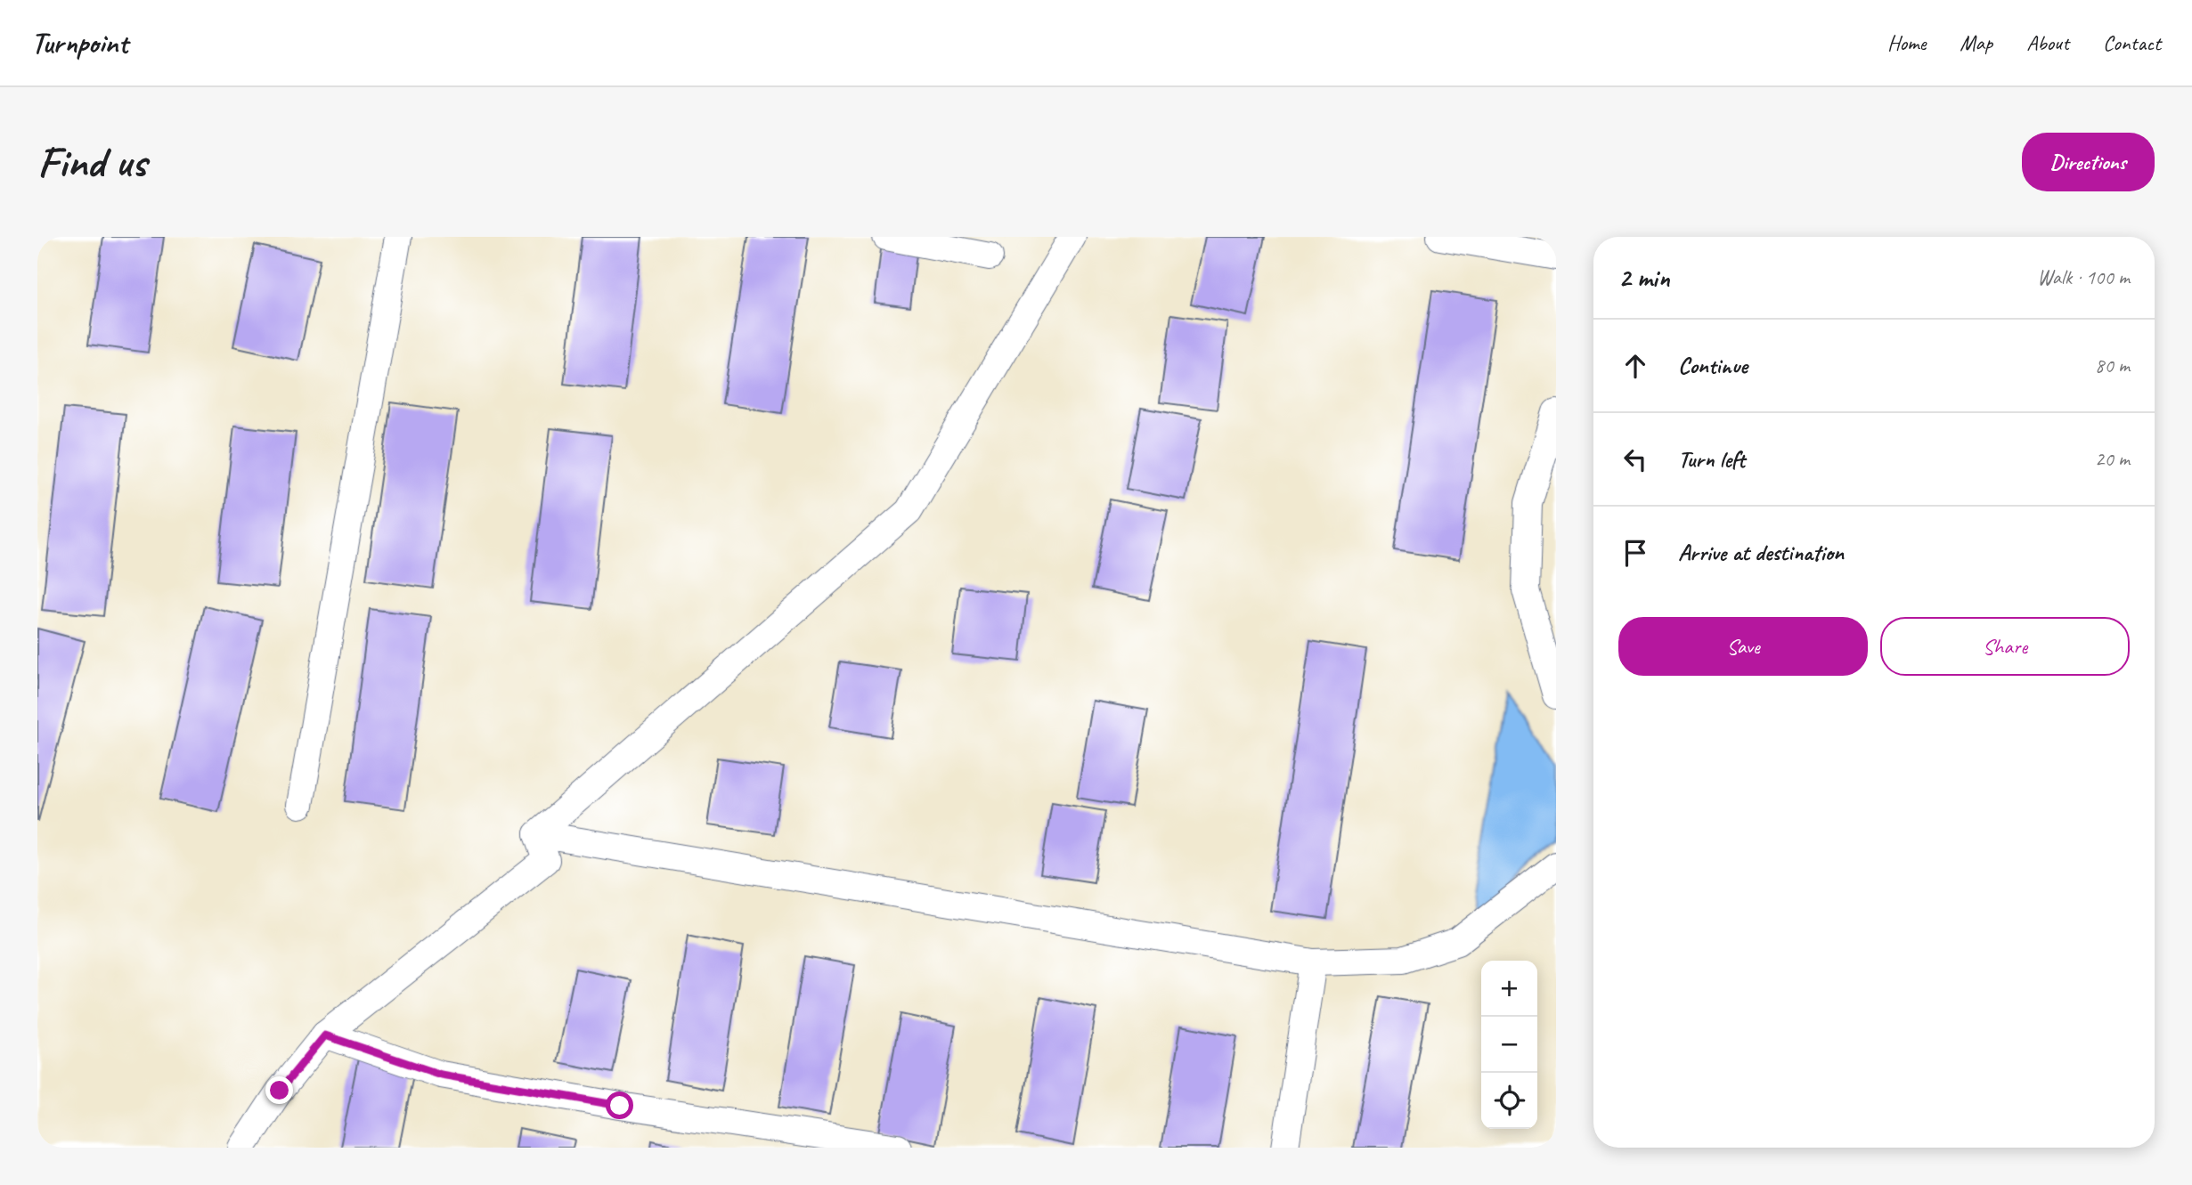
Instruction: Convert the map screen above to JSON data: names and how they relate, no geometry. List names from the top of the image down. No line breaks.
{"page":{"header":"Turnpoint","nav":["Home","Map","About","Contact"],"buttons":["Directions",["Save","Share"]],"title":"Find us","heading":["2 min","Walk · 100 m"],"list":[["Continue","80 m"],["Turn left","20 m"],"Arrive at destination"],"map_buttons":["+","−"]}}
